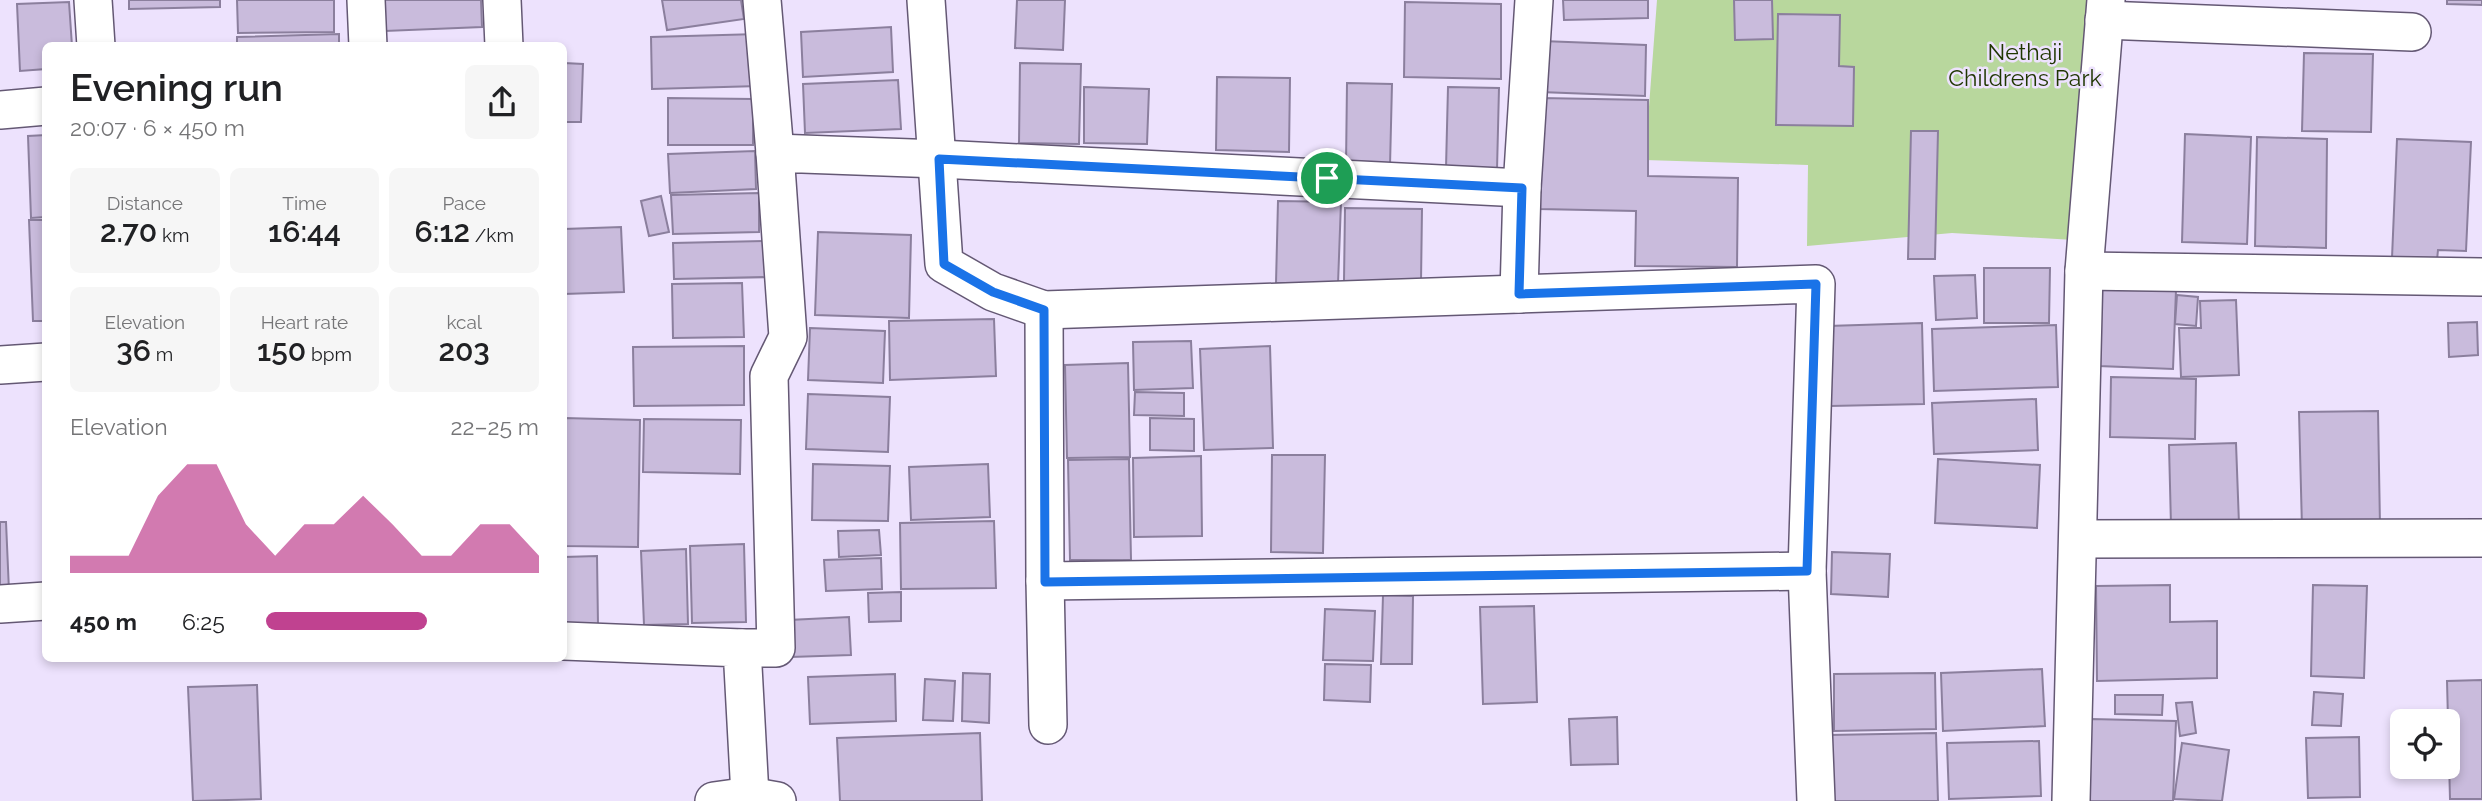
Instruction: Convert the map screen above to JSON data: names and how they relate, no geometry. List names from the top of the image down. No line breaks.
{"parks":["Nethaji Childrens Park"],"page":{"heading":["Evening run","20:07 · 6 × 450 m"],"stats":[["Distance","2.70 km"],["Time","16:44"],["Pace","6:12 /km"],["Elevation","36 m"],["Heart rate","150 bpm"],["kcal","203"]],"chart":["Elevation","22–25 m"],"list":[{"name":"450 m","note":"6:25"}]}}
